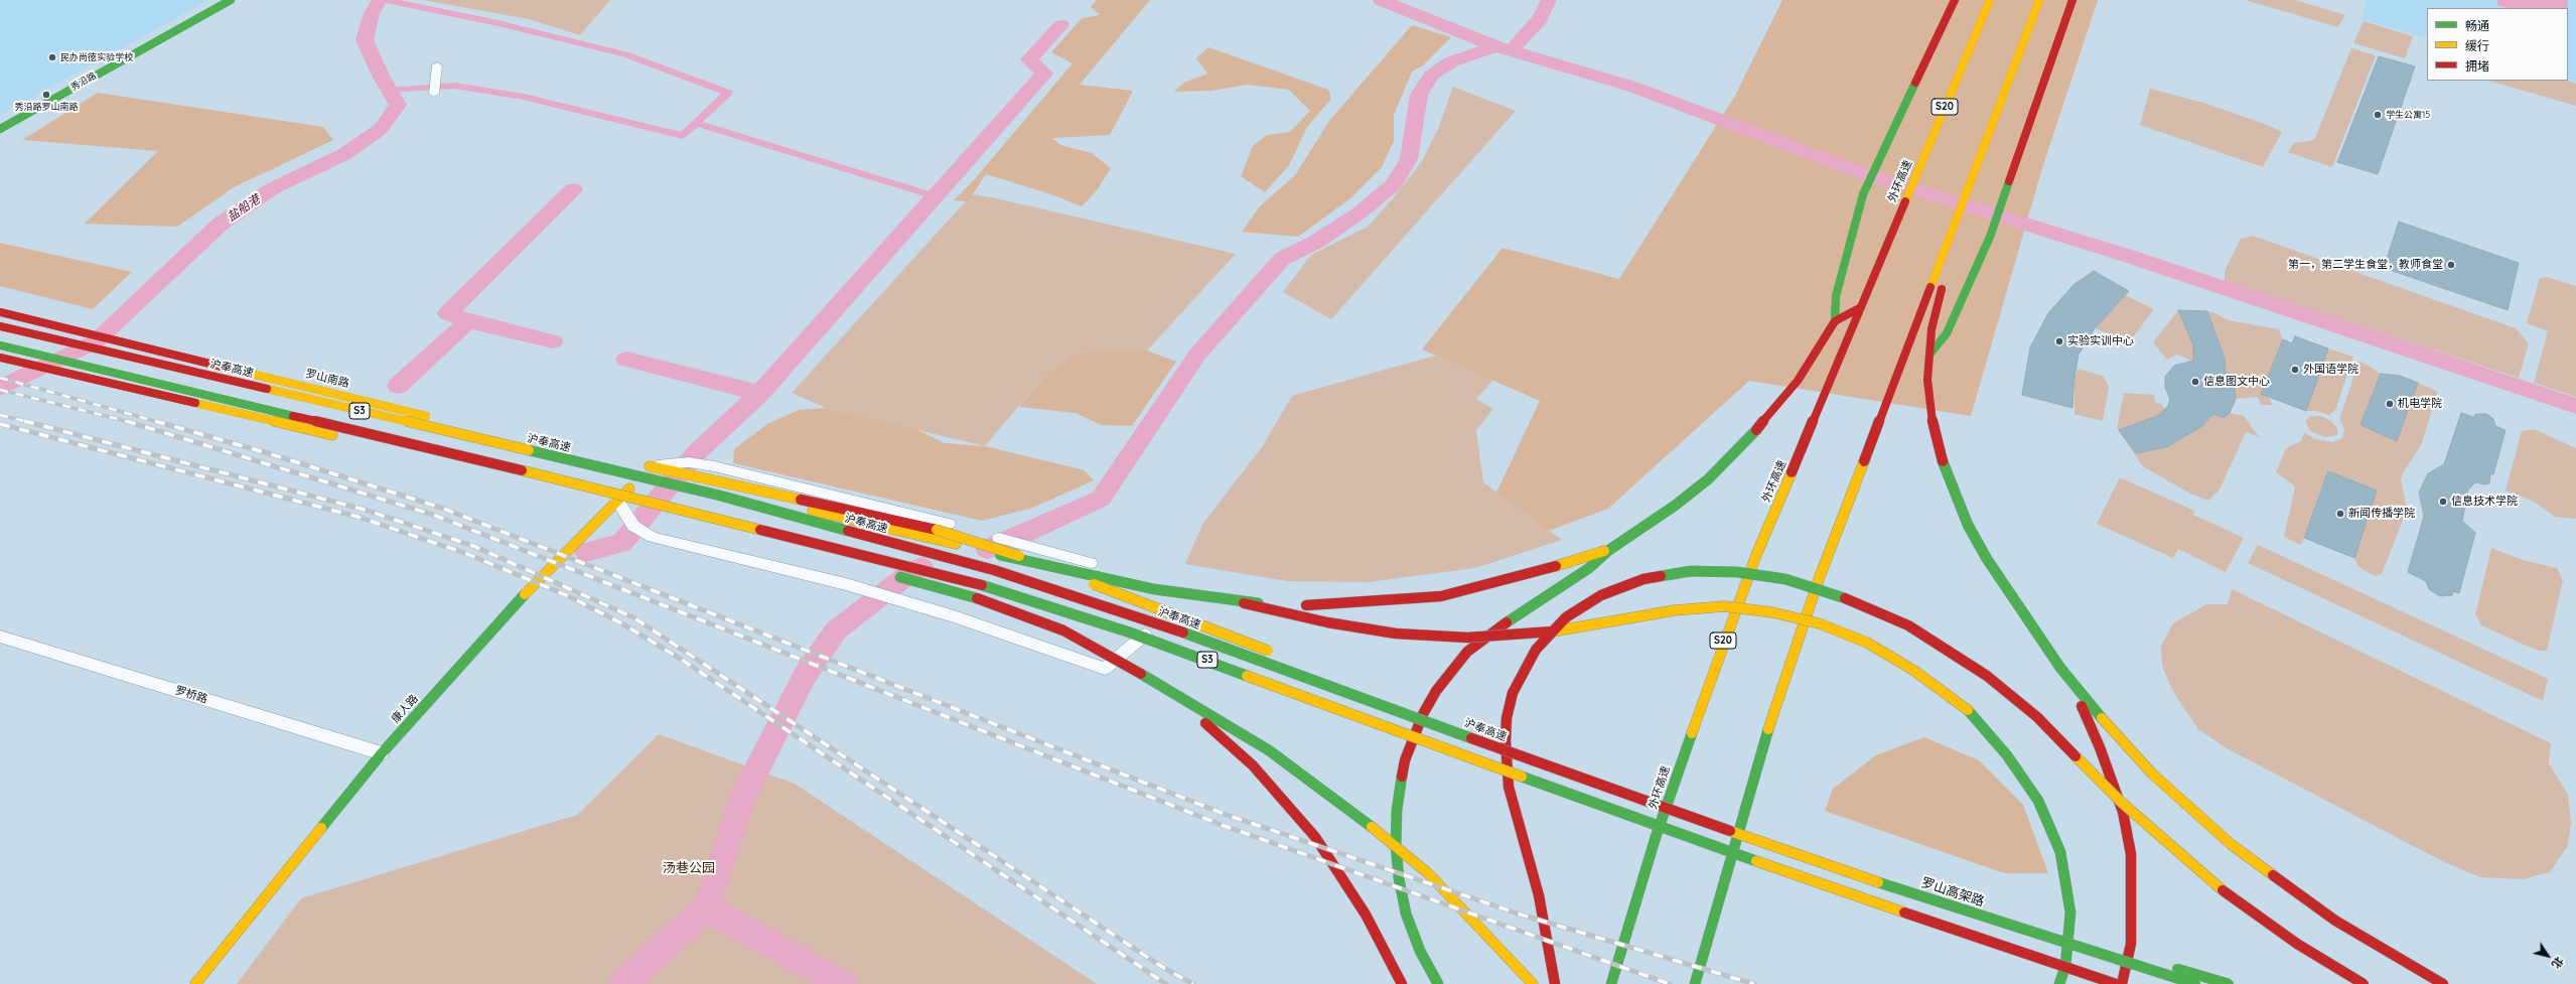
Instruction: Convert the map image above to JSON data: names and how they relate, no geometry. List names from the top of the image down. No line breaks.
{"streets":{"main road":["秀沿路","S20","外环高速","沪奉高速","罗山南路","S3","康人路","罗山高架路"],"street":["罗桥路"]},"crossings":[["沪奉高速","罗山高架路"],["罗桥路","康人路"]],"water":["盐船港"],"parks":["汤巷公园"],"places":["民办尚徳实验学校","秀沿路罗山南路","学生公寓15","第一，第二学生食堂，教师食堂","实验实训中心","外国语学院","信息图文中心","机电学院","信息技术学院","新闻传播学院"],"legend":["畅通","缓行","拥堵"],"north":"bottom right"}
